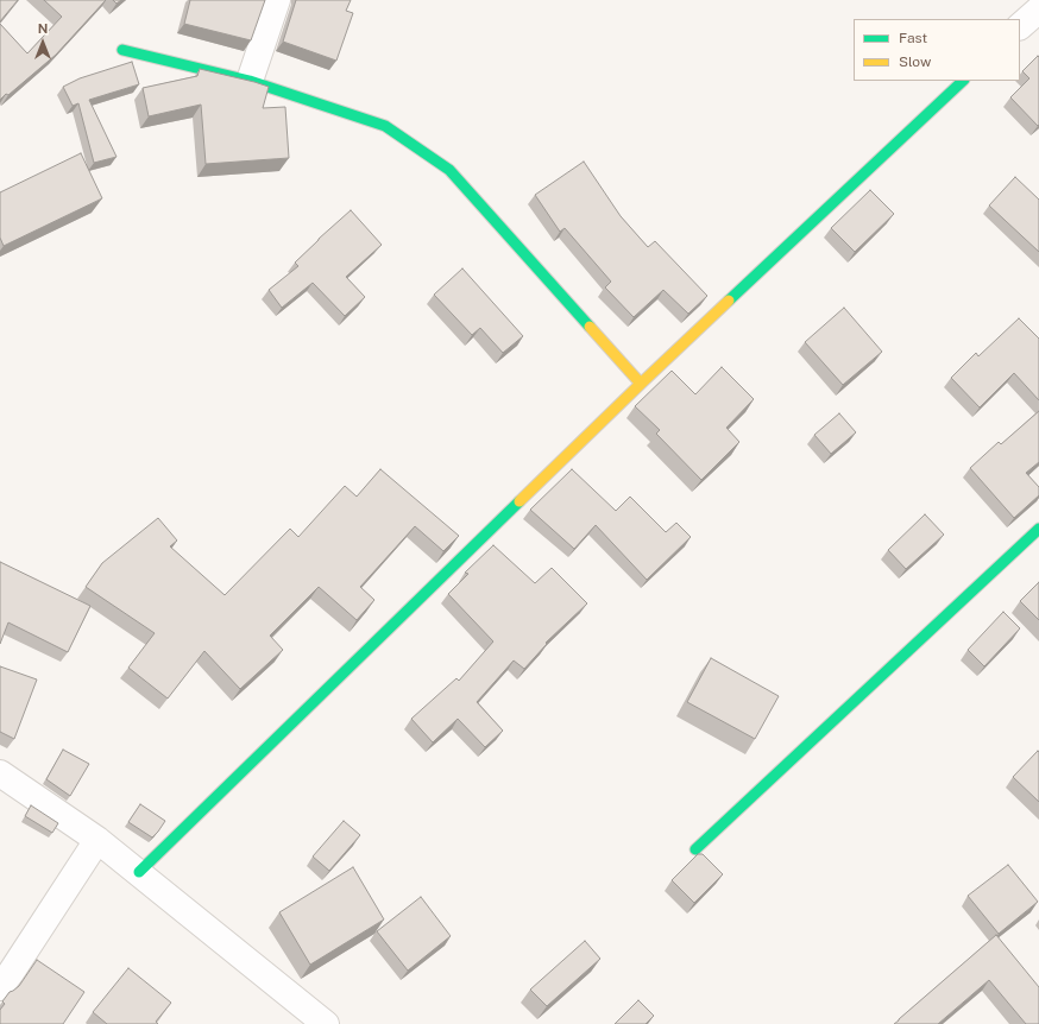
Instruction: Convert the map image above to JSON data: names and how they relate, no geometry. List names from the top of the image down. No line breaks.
{"legend":["Fast","Slow"],"north":"top"}
